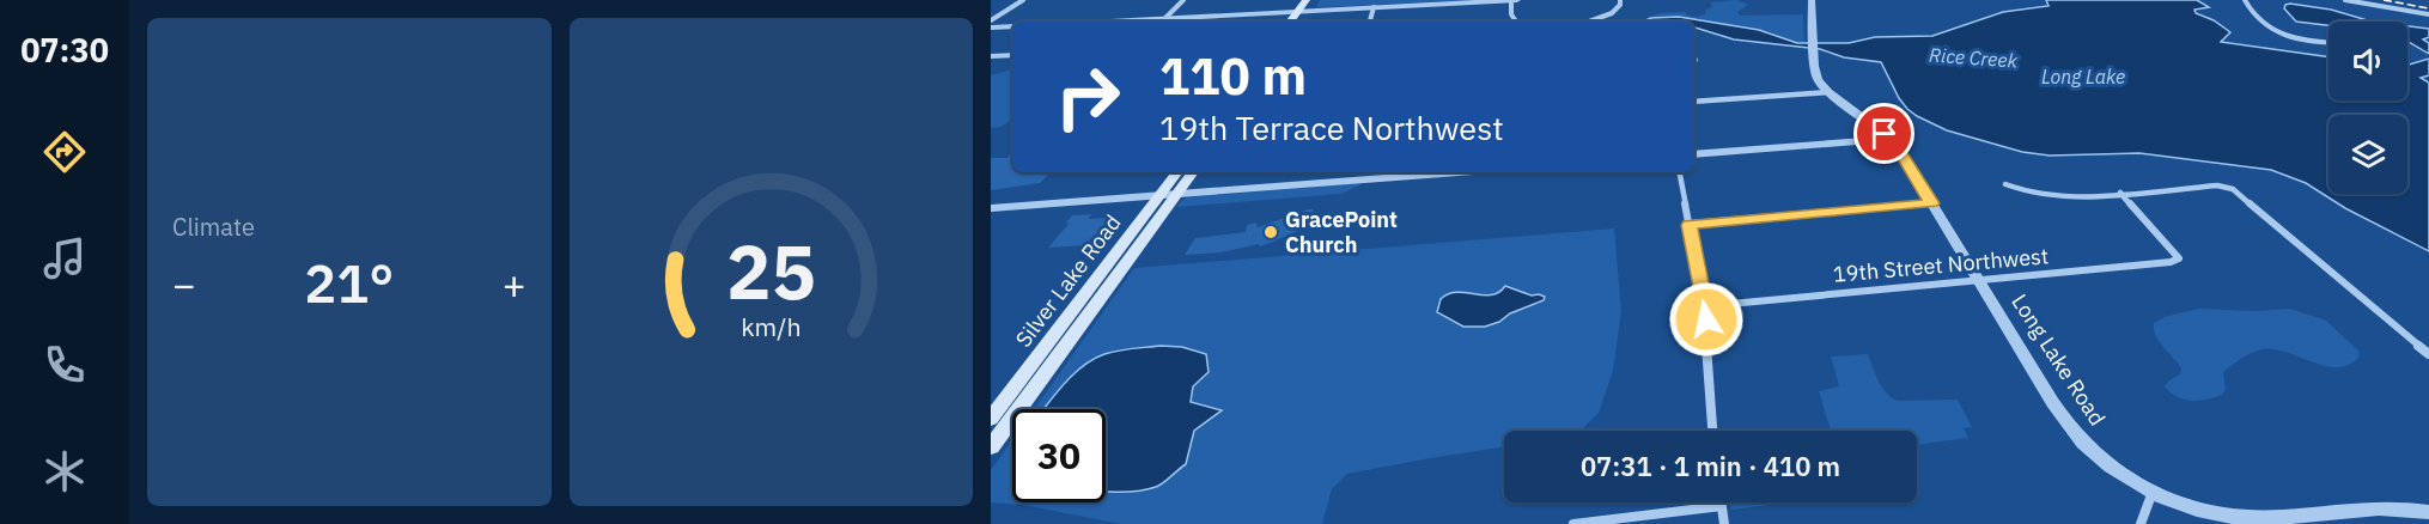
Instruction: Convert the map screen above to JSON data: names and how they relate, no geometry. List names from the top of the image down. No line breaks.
{"streets":{"main road":["Silver Lake Road"],"street":["19th Street Northwest","Long Lake Road"]},"crossings":[["19th Street Northwest","Long Lake Road"]],"water":["Rice Creek","Long Lake"],"places":["GracePoint Church"],"page":{"tabs":"07:30","tile":"Climate","turn":["110 m","19th Terrace Northwest"],"heat":["−","21°","+"],"limit":"30","trip":"07:31 · 1 min · 410 m","gauge":["25","km/h"]}}
